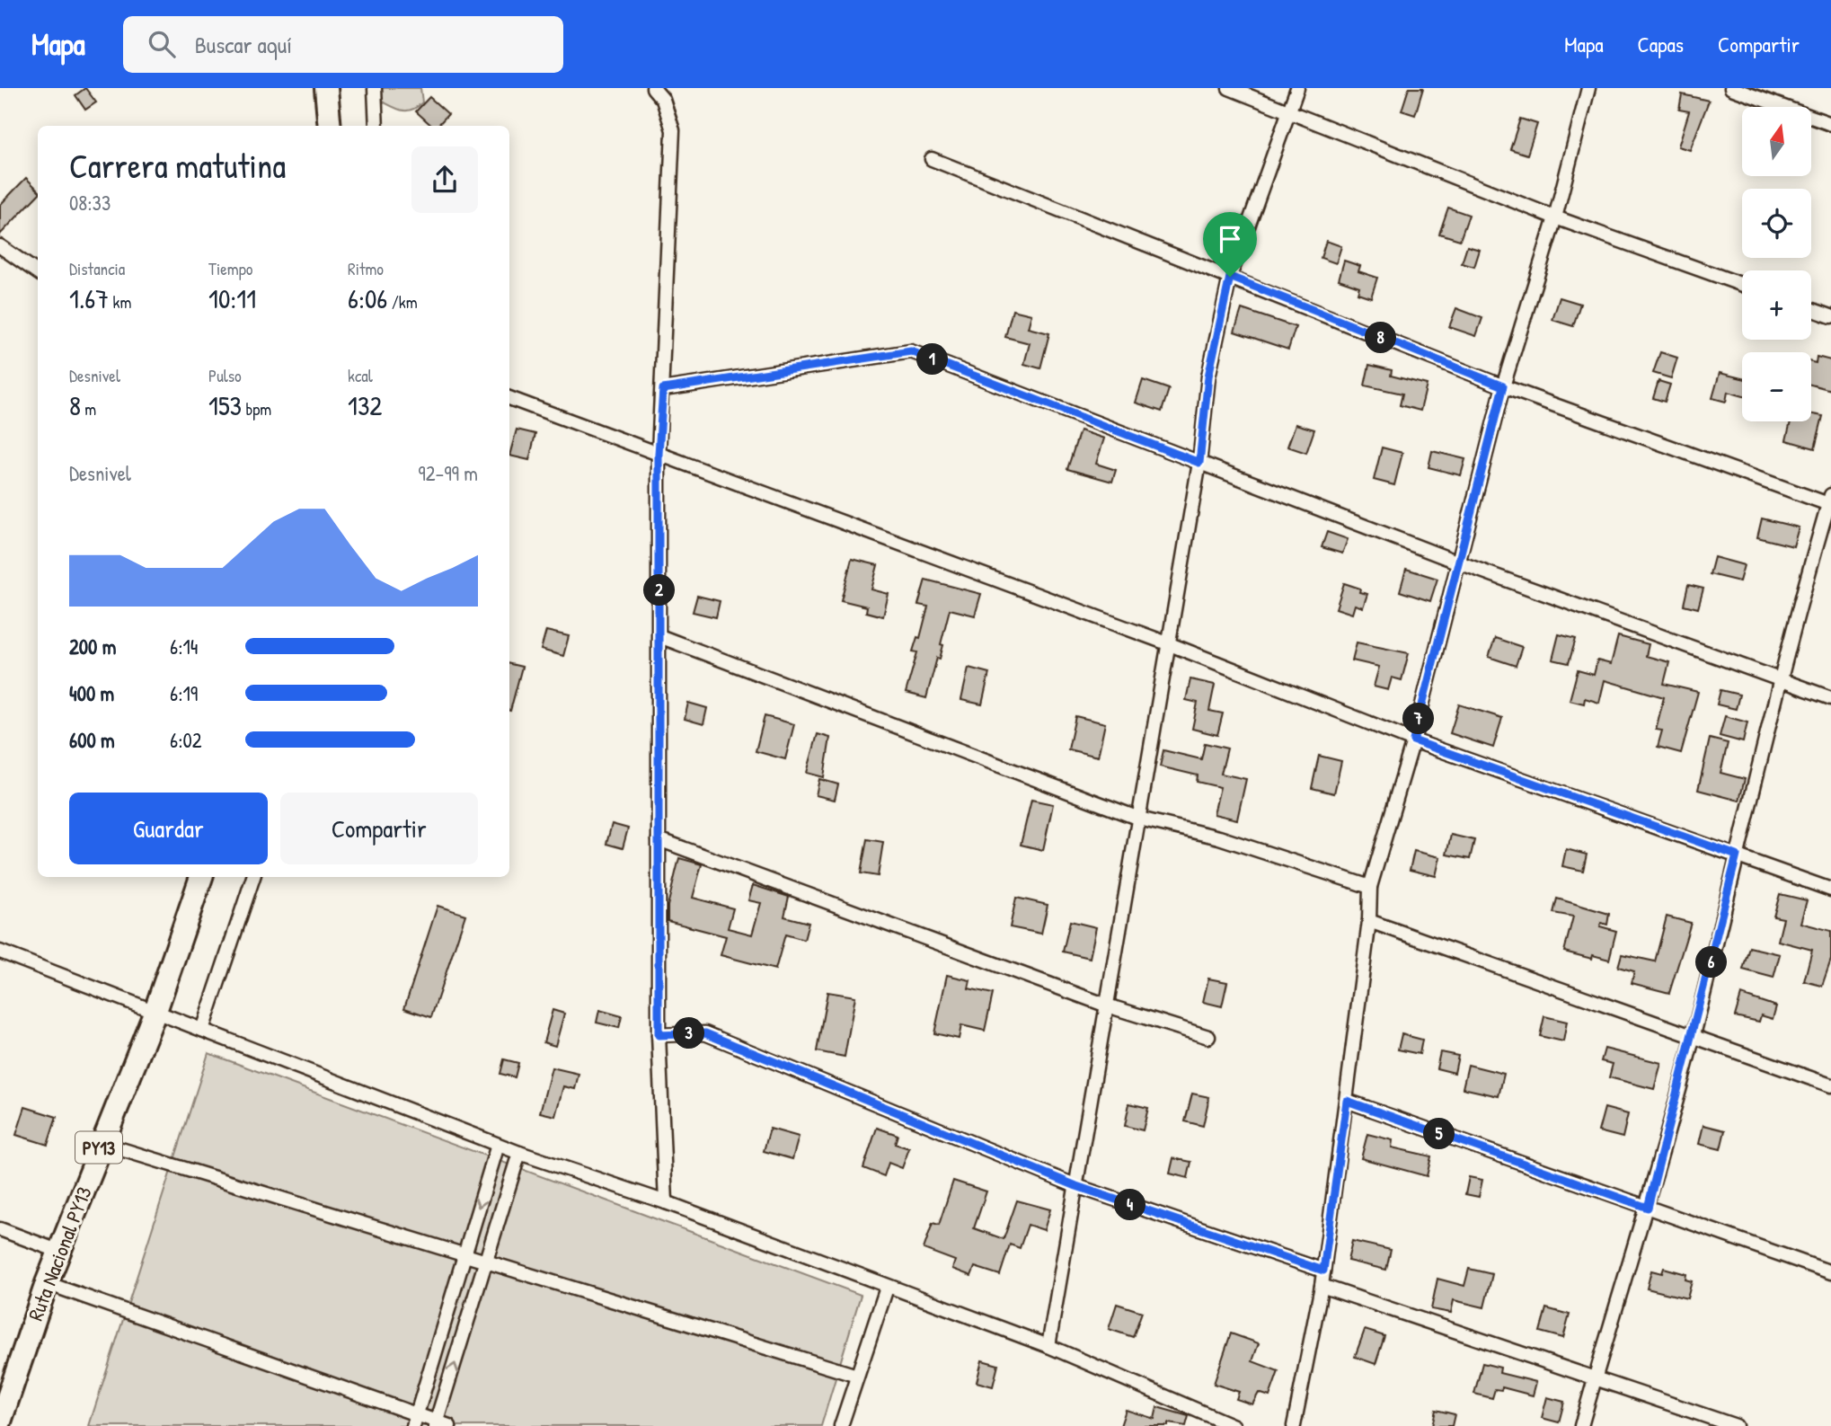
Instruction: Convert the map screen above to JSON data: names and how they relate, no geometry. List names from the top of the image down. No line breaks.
{"streets":{"highway":["PY13","Ruta Nacional PY13"]},"north":"top","page":{"header":"Mapa","search":"Buscar aquí","nav":["Mapa","Capas","Compartir"],"map_buttons":["+","−"],"heading":["Carrera matutina","08:33"],"stats":[["Distancia","1.67 km"],["Tiempo","10:11"],["Ritmo","6:06 /km"],["Desnivel","8 m"],["Pulso","153 bpm"],["kcal","132"]],"pins":["8","1","2","7","6","3","5","4"],"chart":["Desnivel","92–99 m"],"list":[{"name":"200 m","note":"6:14"},{"name":"400 m","note":"6:19"},{"name":"600 m","note":"6:02"}],"buttons":["Guardar","Compartir"]}}
